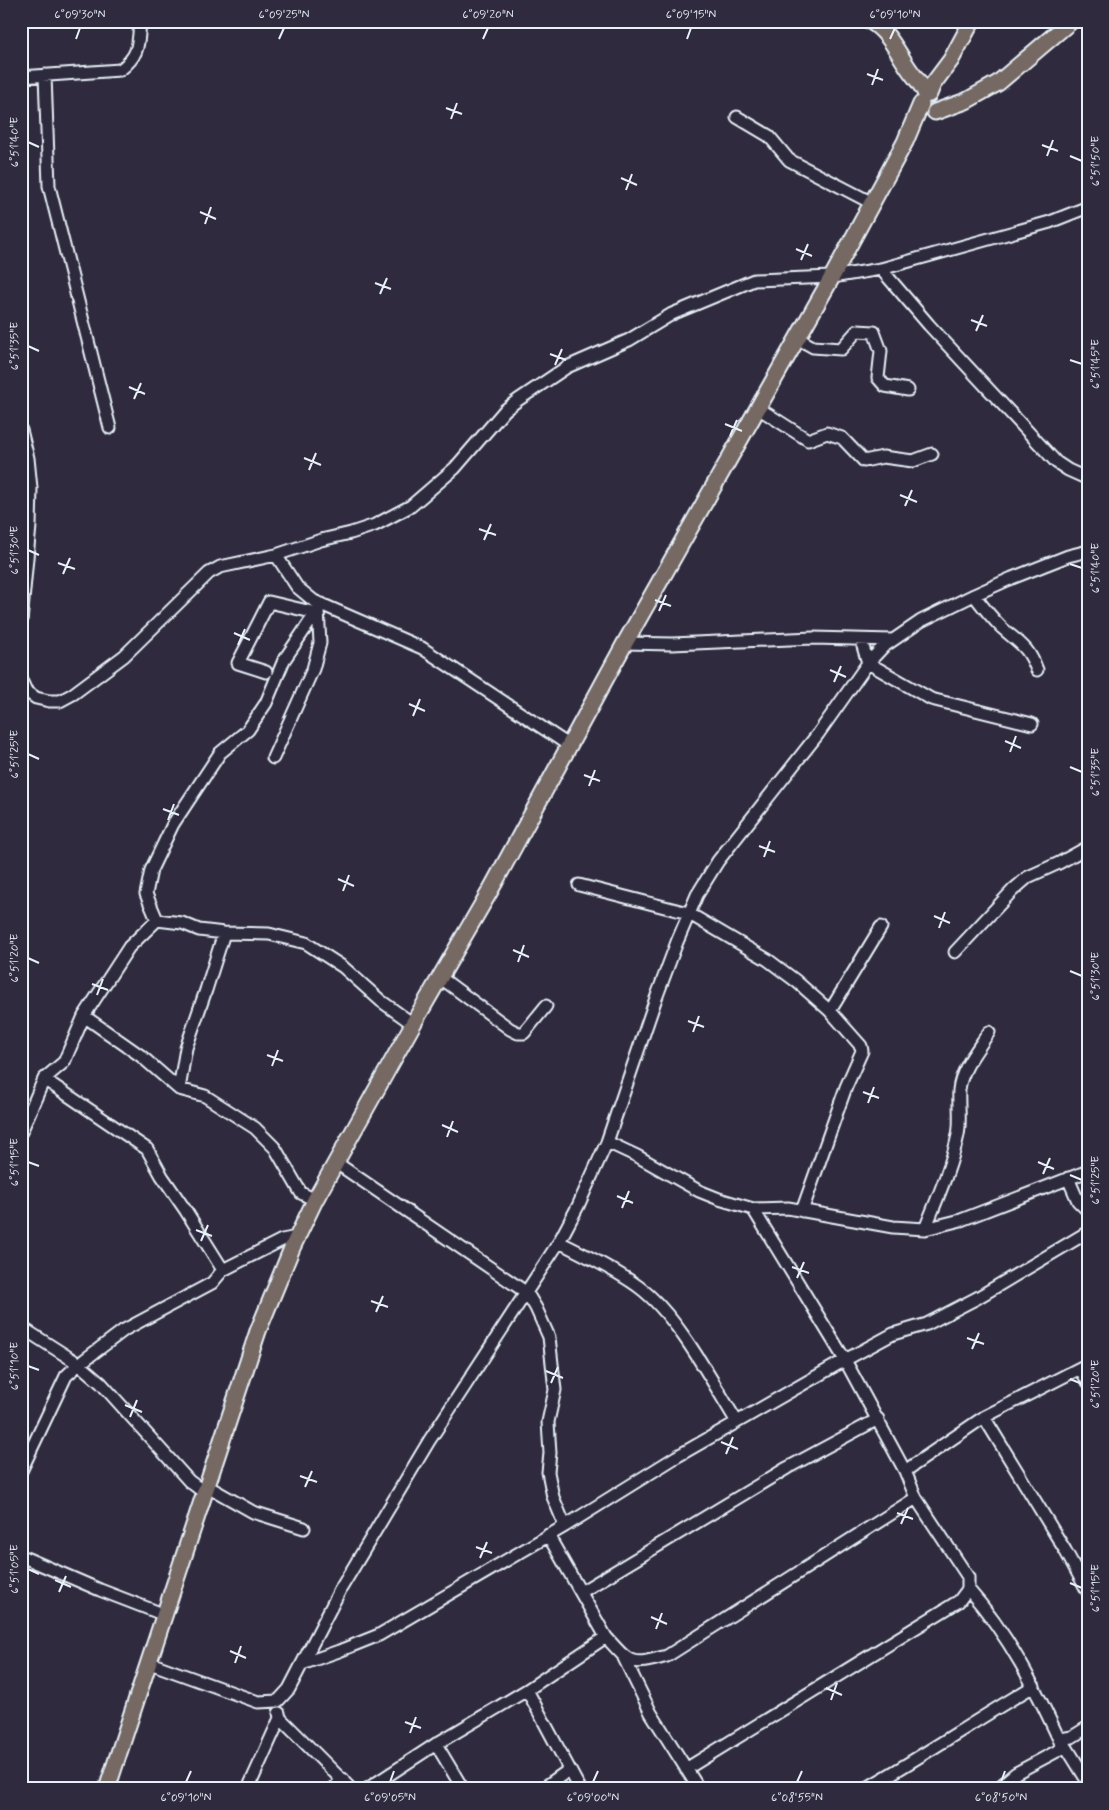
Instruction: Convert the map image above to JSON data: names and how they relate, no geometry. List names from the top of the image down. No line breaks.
{"coordinates":["6°09'30\"N","6°09'25\"N","6°09'20\"N","6°09'15\"N","6°09'10\"N","6°51'40\"E","6°51'50\"E","6°51'35\"E","6°51'45\"E","6°51'30\"E","6°51'25\"E","6°51'20\"E","6°51'15\"E","6°51'10\"E","6°51'05\"E","6°09'05\"N","6°09'00\"N","6°08'55\"N","6°08'50\"N"]}
